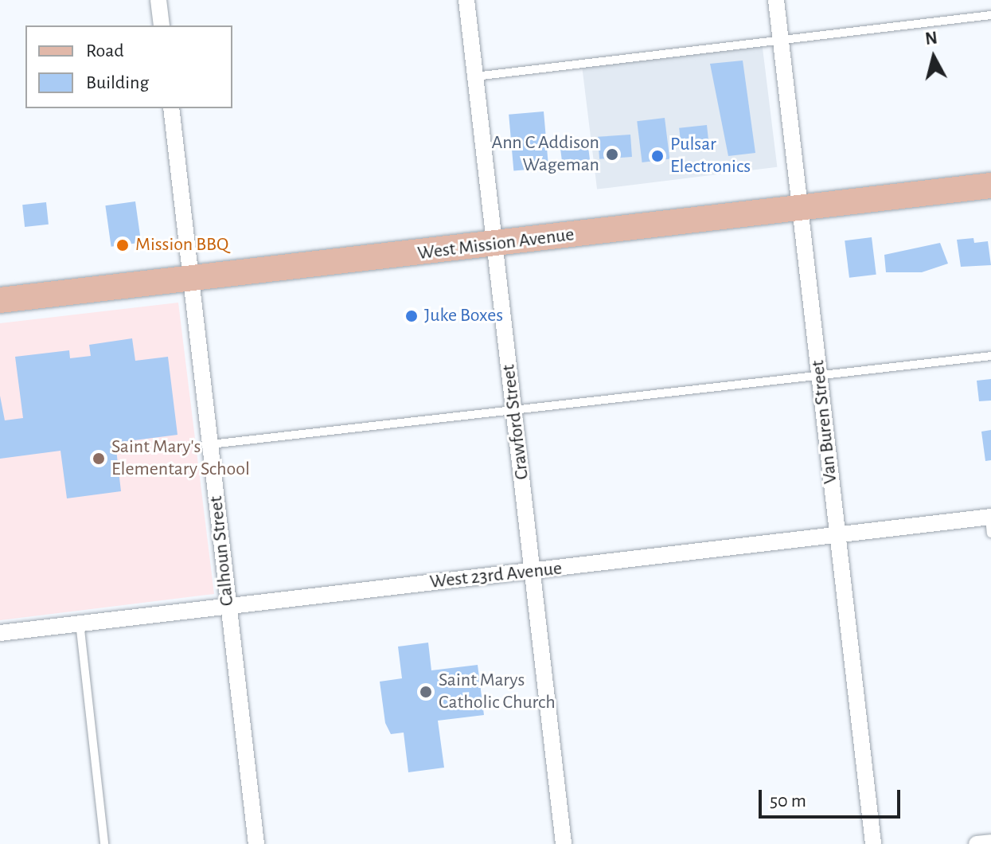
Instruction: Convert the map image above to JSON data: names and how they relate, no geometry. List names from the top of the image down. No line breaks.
{"streets":{"main road":["West Mission Avenue"],"street":["Crawford Street","Van Buren Street","Calhoun Street","West 23rd Avenue"]},"crossings":[["West Mission Avenue","Crawford Street"],["West Mission Avenue","Van Buren Street"],["West Mission Avenue","Calhoun Street"],["Crawford Street","West 23rd Avenue"],["Van Buren Street","West 23rd Avenue"],["Calhoun Street","West 23rd Avenue"]],"places":["Ann C Addison Wageman","Pulsar Electronics","Mission BBQ","Juke Boxes","Saint Mary's Elementary School","Saint Marys Catholic Church"],"legend":["Road","Building"],"scale_bar":"50 m","north":"top"}
